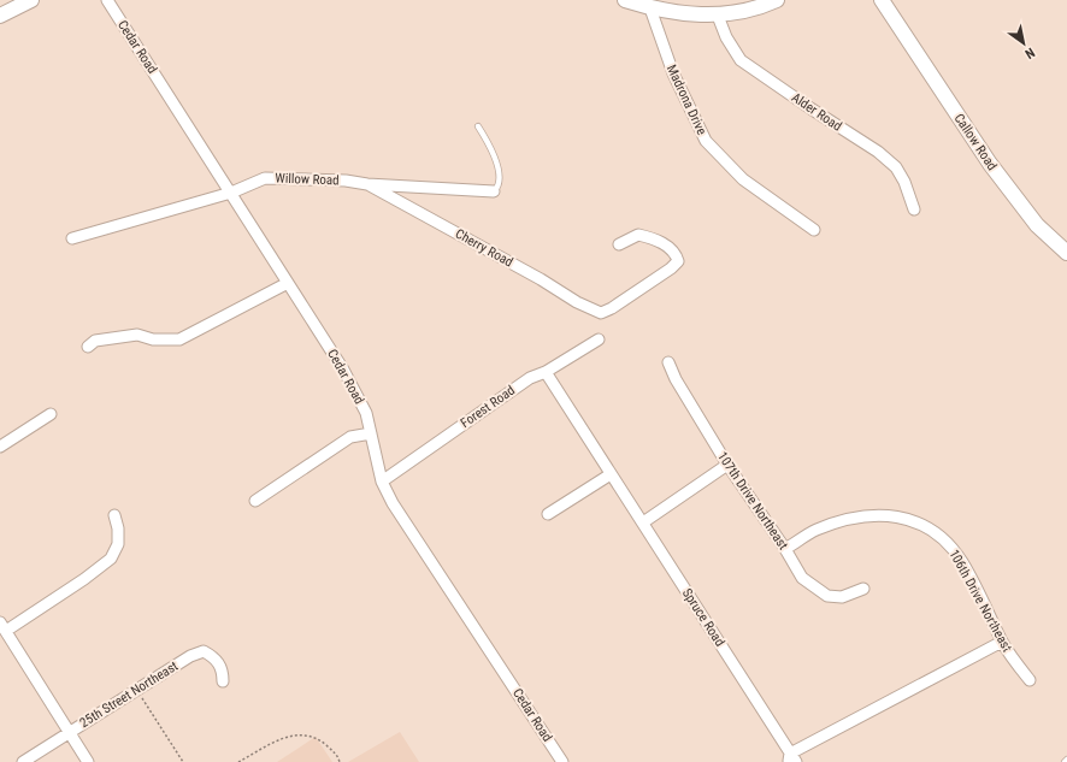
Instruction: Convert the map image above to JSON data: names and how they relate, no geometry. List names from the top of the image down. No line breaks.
{"streets":{"street":["Cedar Road","Madrona Drive","Alder Road","Callow Road","Willow Road","Cherry Road","Forest Road","107th Drive Northeast","106th Drive Northeast","Spruce Road","25th Street Northeast"]},"crossings":[["Cedar Road","Willow Road"],["Cedar Road","Forest Road"],["Willow Road","Cherry Road"],["Forest Road","Spruce Road"],["107th Drive Northeast","106th Drive Northeast"]],"north":"bottom right"}
